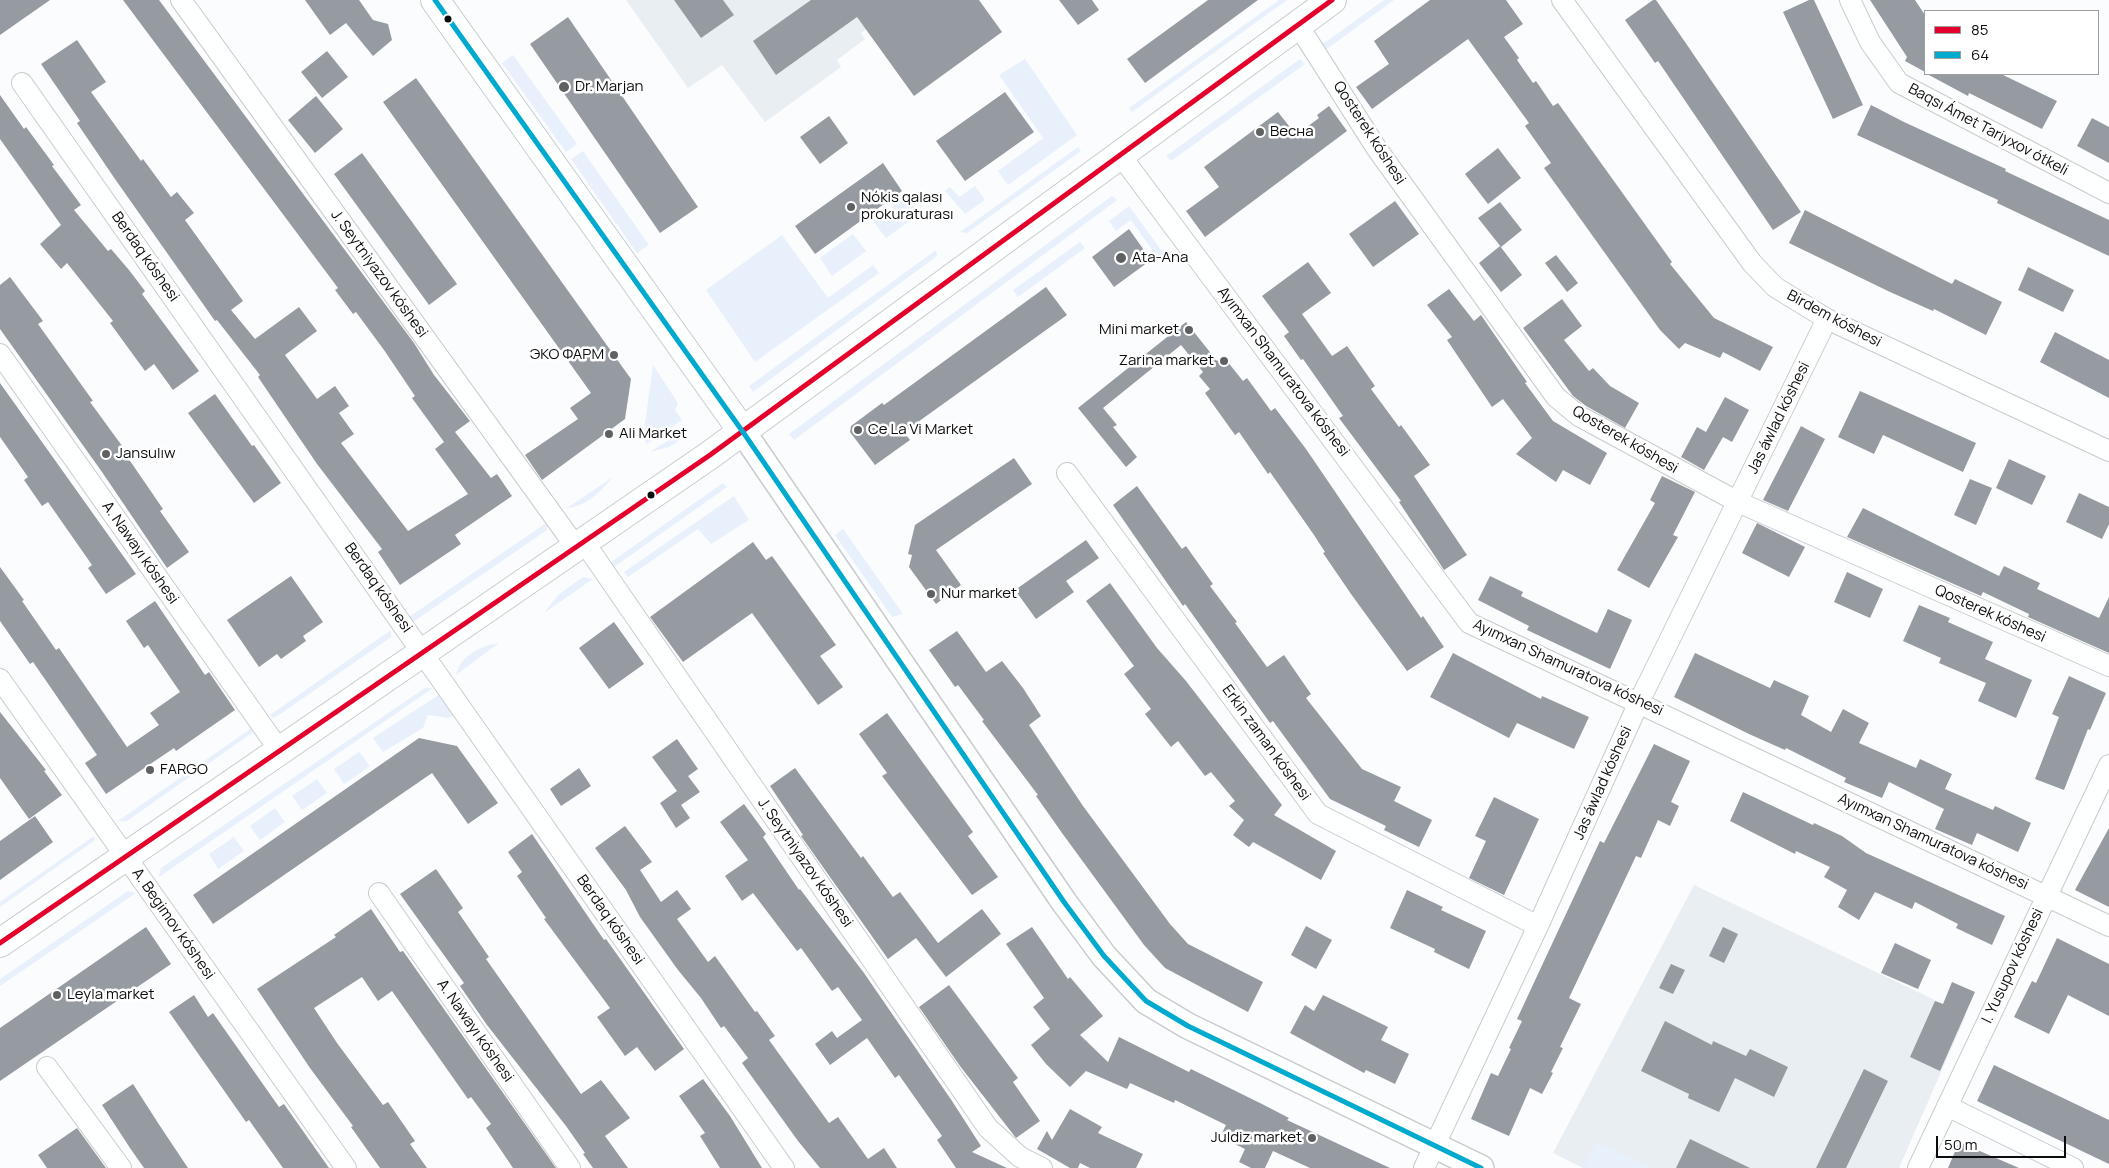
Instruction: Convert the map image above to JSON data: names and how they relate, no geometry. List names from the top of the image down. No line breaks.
{"streets":{"street":["Baqsı Ámet Tariyxov ótkeli","Qosterek kóshesi","Berdaq kóshesi","J. Seytniyazov kóshesi","Birdem kóshesi","Ayımxan Shamuratova kóshesi","Jas áwlad kóshesi","A. Nawayı kóshesi","Erkin zaman kóshesi","A. Begimov kóshesi","I. Yusupov kóshesi"]},"crossings":[["Qosterek kóshesi","Jas áwlad kóshesi"],["Birdem kóshesi","Jas áwlad kóshesi"],["Ayımxan Shamuratova kóshesi","Jas áwlad kóshesi"],["Ayımxan Shamuratova kóshesi","I. Yusupov kóshesi"],["Jas áwlad kóshesi","Erkin zaman kóshesi"]],"places":["Dr. Marjan","Весна","Nókis qalası prokuraturası","Ata-Ana","Mini market","ЭКО ФАРМ","Zarina market","Ce La Vi Market","Ali Market","Jansulıw","Nur market","FARGO","Leyla market","Juldiz market"],"lines":["transit line 85","transit line 64"],"legend":["85","64"],"scale_bar":"50 m"}
